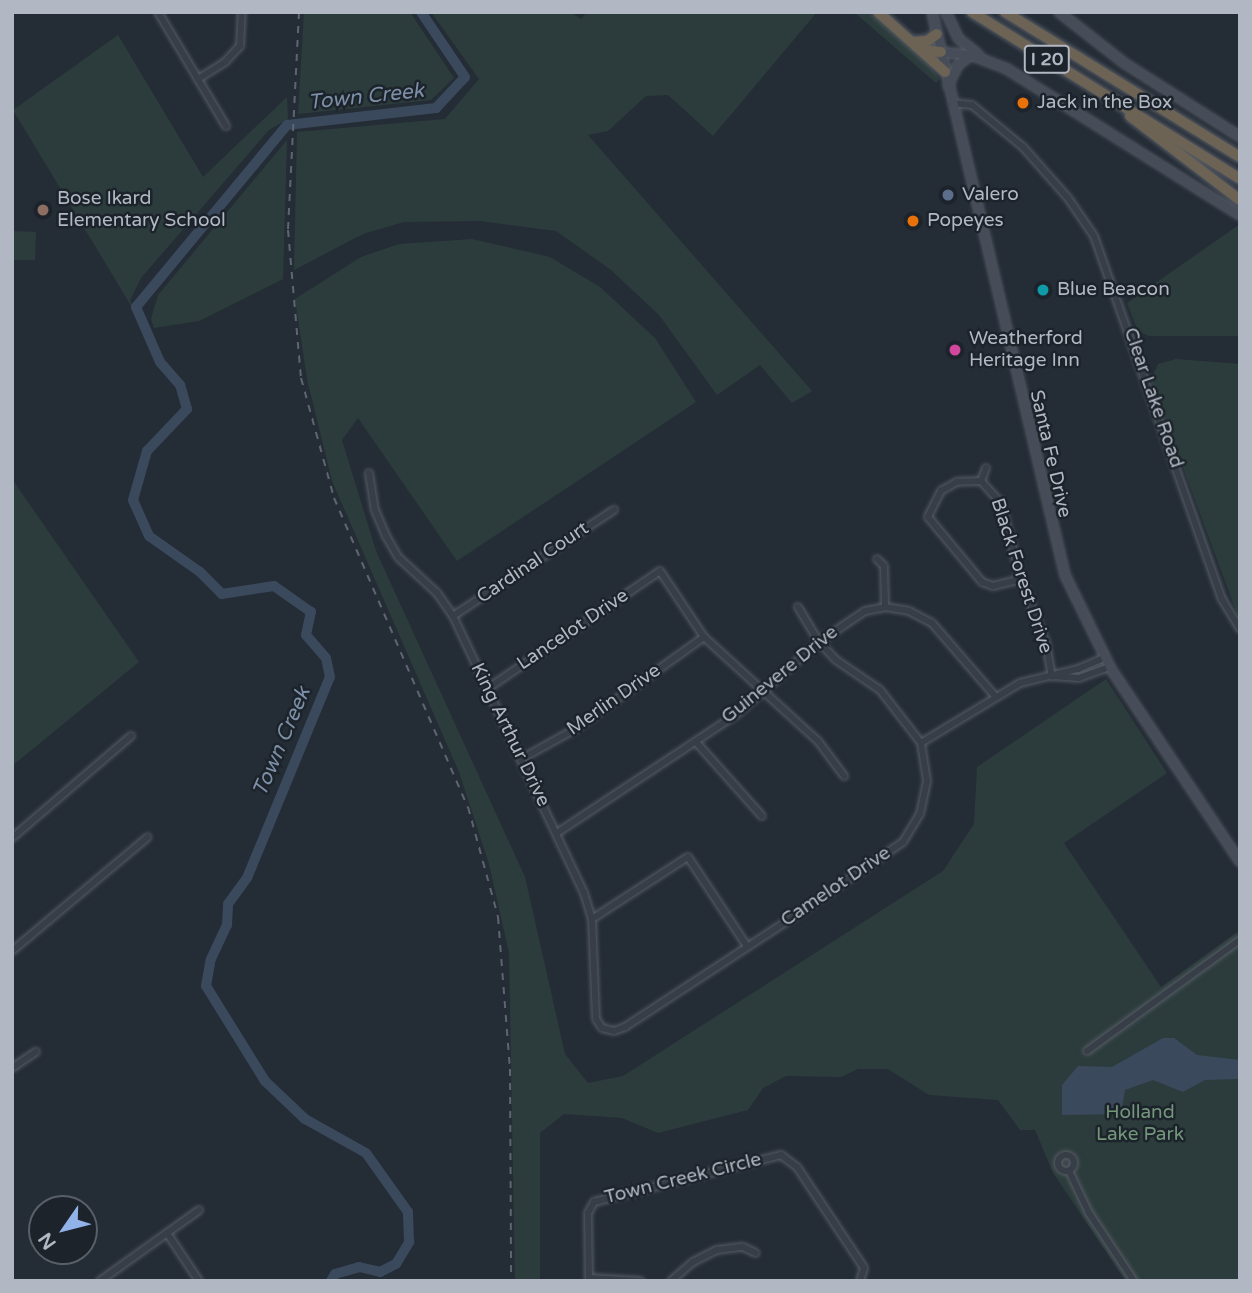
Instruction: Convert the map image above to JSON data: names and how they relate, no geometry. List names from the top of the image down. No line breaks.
{"streets":{"highway":["I 20"],"main road":["Santa Fe Drive"],"street":["Clear Lake Road","Cardinal Court","Black Forest Drive","Lancelot Drive","Guinevere Drive","Merlin Drive","King Arthur Drive","Camelot Drive","Town Creek Circle"]},"crossings":[["Clear Lake Road","Santa Fe Drive"],["Cardinal Court","King Arthur Drive"],["Lancelot Drive","Merlin Drive"],["Lancelot Drive","King Arthur Drive"],["Guinevere Drive","King Arthur Drive"],["Guinevere Drive","Camelot Drive"],["Merlin Drive","King Arthur Drive"],["King Arthur Drive","Camelot Drive"]],"water":["Town Creek"],"parks":["Holland Lake Park"],"places":["Jack in the Box","Valero","Bose Ikard Elementary School","Popeyes","Blue Beacon","Weatherford Heritage Inn"],"north":"bottom left"}
